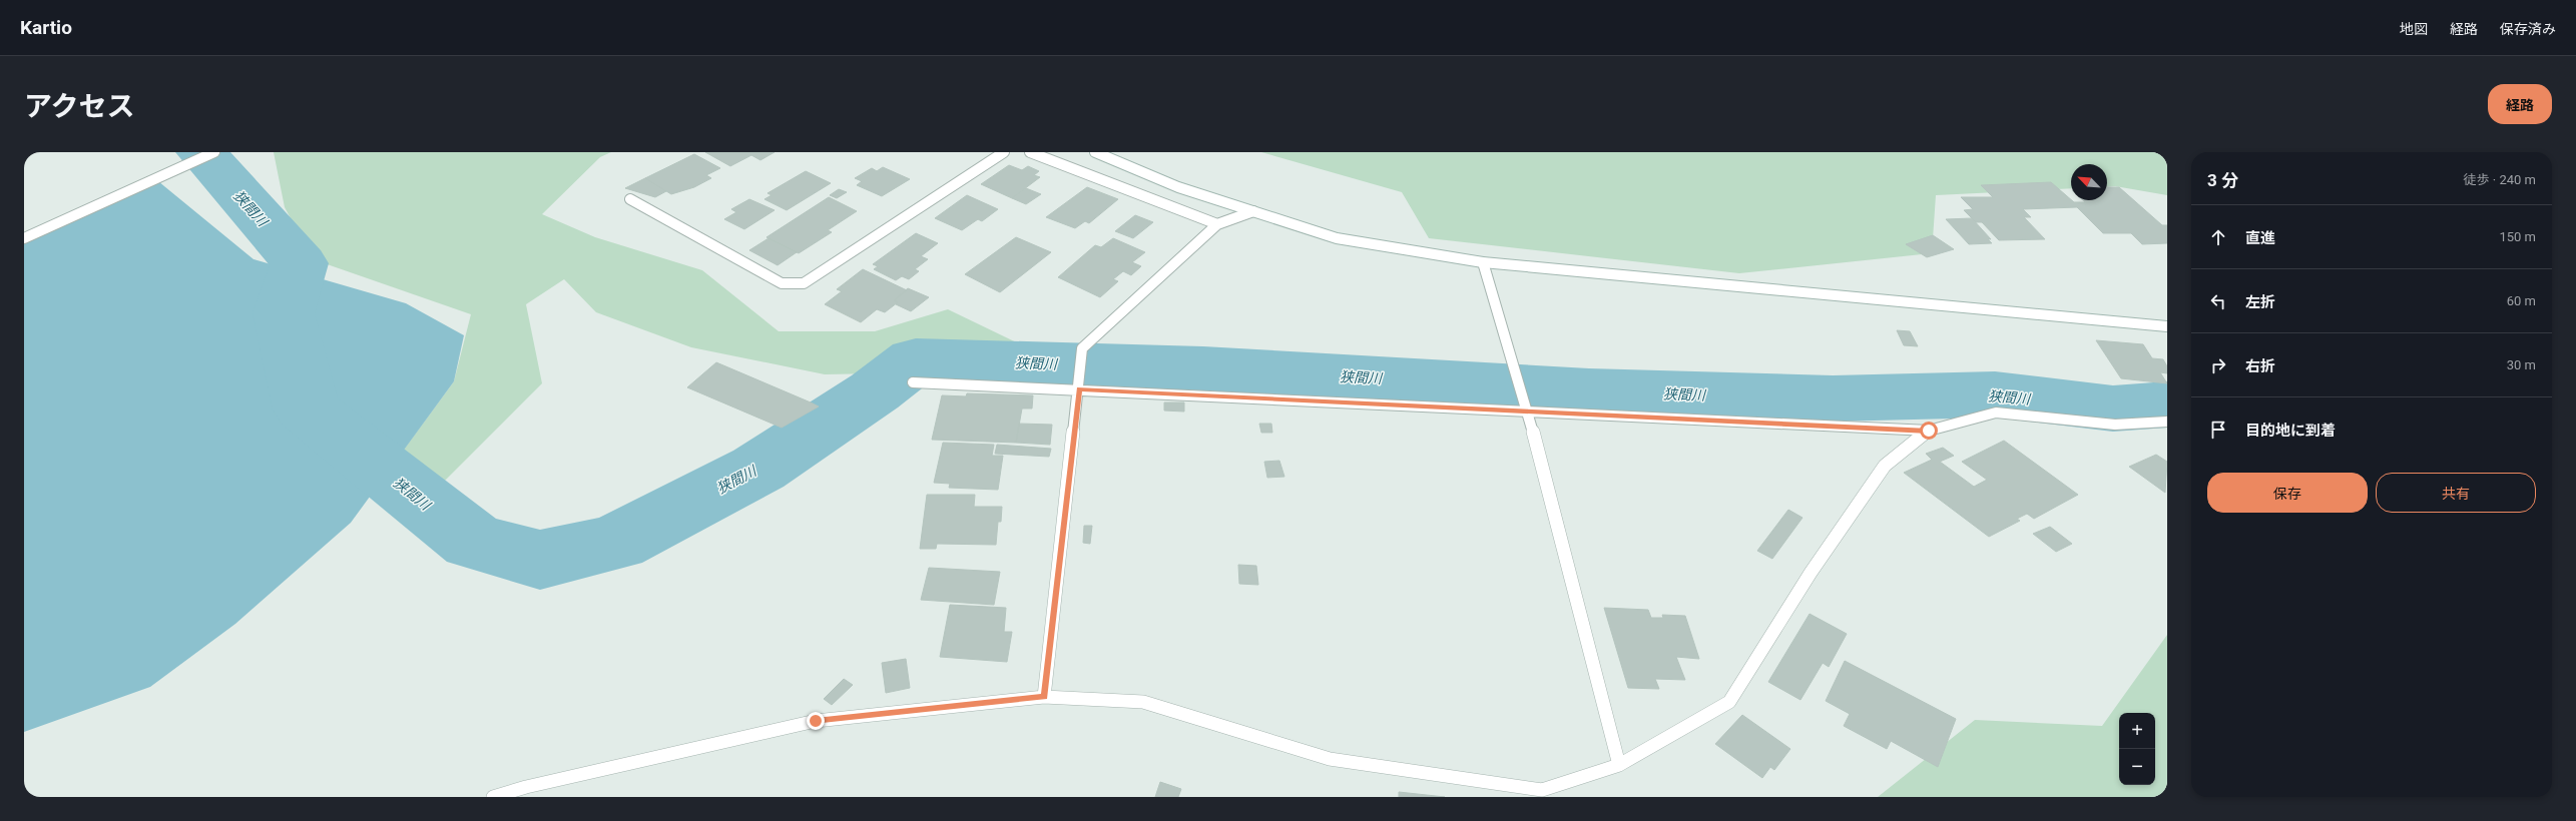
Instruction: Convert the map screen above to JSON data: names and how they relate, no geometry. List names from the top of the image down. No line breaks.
{"water":["狭間川"],"north":"top left","page":{"header":"Kartio","nav":["地図","経路","保存済み"],"title":"アクセス","buttons":["経路",["保存","共有"]],"heading":["3 分","徒歩 · 240 m"],"list":[["直進","150 m"],["左折","60 m"],["右折","30 m"],"目的地に到着"],"map_buttons":["+","−"]}}
